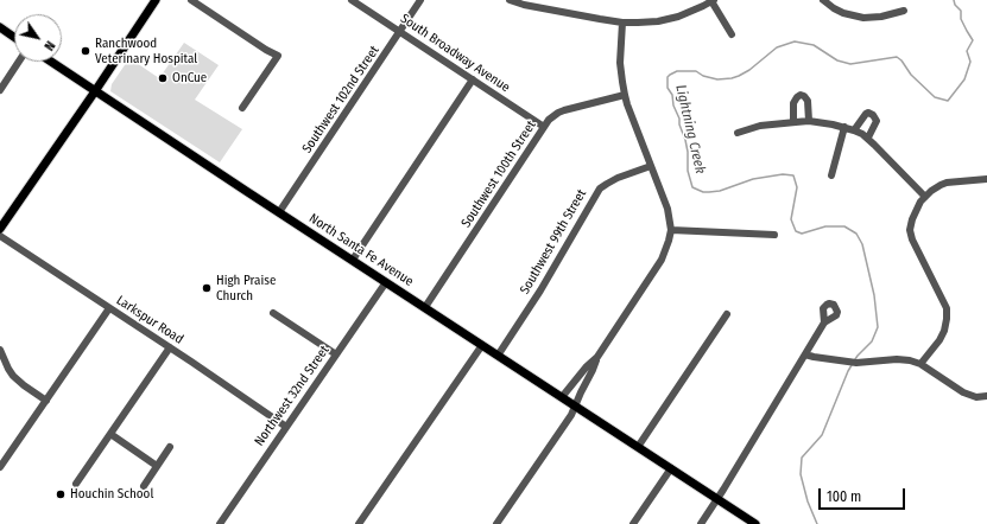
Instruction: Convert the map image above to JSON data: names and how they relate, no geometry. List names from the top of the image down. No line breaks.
{"streets":{"main road":["North Santa Fe Avenue"],"street":["South Broadway Avenue","Southwest 102nd Street","Southwest 100th Street","Southwest 99th Street","Larkspur Road","Northwest 32nd Street"]},"crossings":[["South Broadway Avenue","Southwest 102nd Street"],["South Broadway Avenue","Southwest 100th Street"],["Southwest 102nd Street","North Santa Fe Avenue"],["Southwest 100th Street","North Santa Fe Avenue"],["Southwest 99th Street","North Santa Fe Avenue"],["North Santa Fe Avenue","Northwest 32nd Street"],["Larkspur Road","Northwest 32nd Street"]],"water":["Lightning Creek"],"places":["Ranchwood Veterinary Hospital","OnCue","High Praise Church","Houchin School"],"scale_bar":"100 m","north":"bottom right"}
